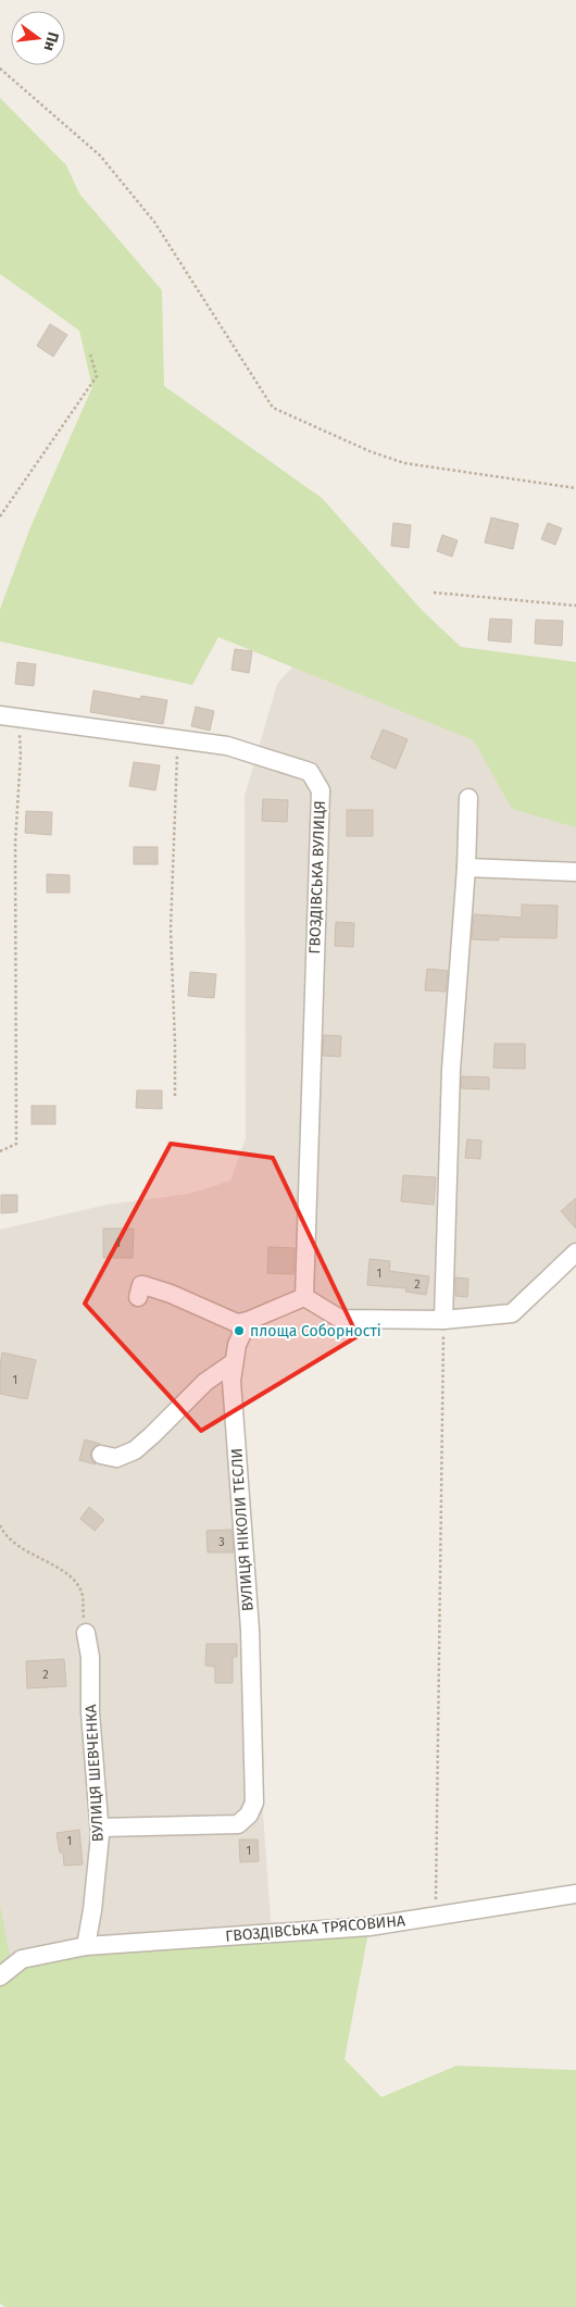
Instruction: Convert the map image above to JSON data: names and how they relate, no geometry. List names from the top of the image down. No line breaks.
{"streets":{"street":["ГВОЗДІВСЬКА ВУЛИЦЯ","ВУЛИЦЯ НІКОЛИ ТЕСЛИ","ВУЛИЦЯ ШЕВЧЕНКА","ГВОЗДІВСЬКА ТРЯСОВИНА"]},"crossings":[["ВУЛИЦЯ НІКОЛИ ТЕСЛИ","ВУЛИЦЯ ШЕВЧЕНКА"],["ВУЛИЦЯ ШЕВЧЕНКА","ГВОЗДІВСЬКА ТРЯСОВИНА"]],"places":["площа Соборності"],"house_numbers":["1","1","2","1","3","2","1","1"],"north":"right"}
